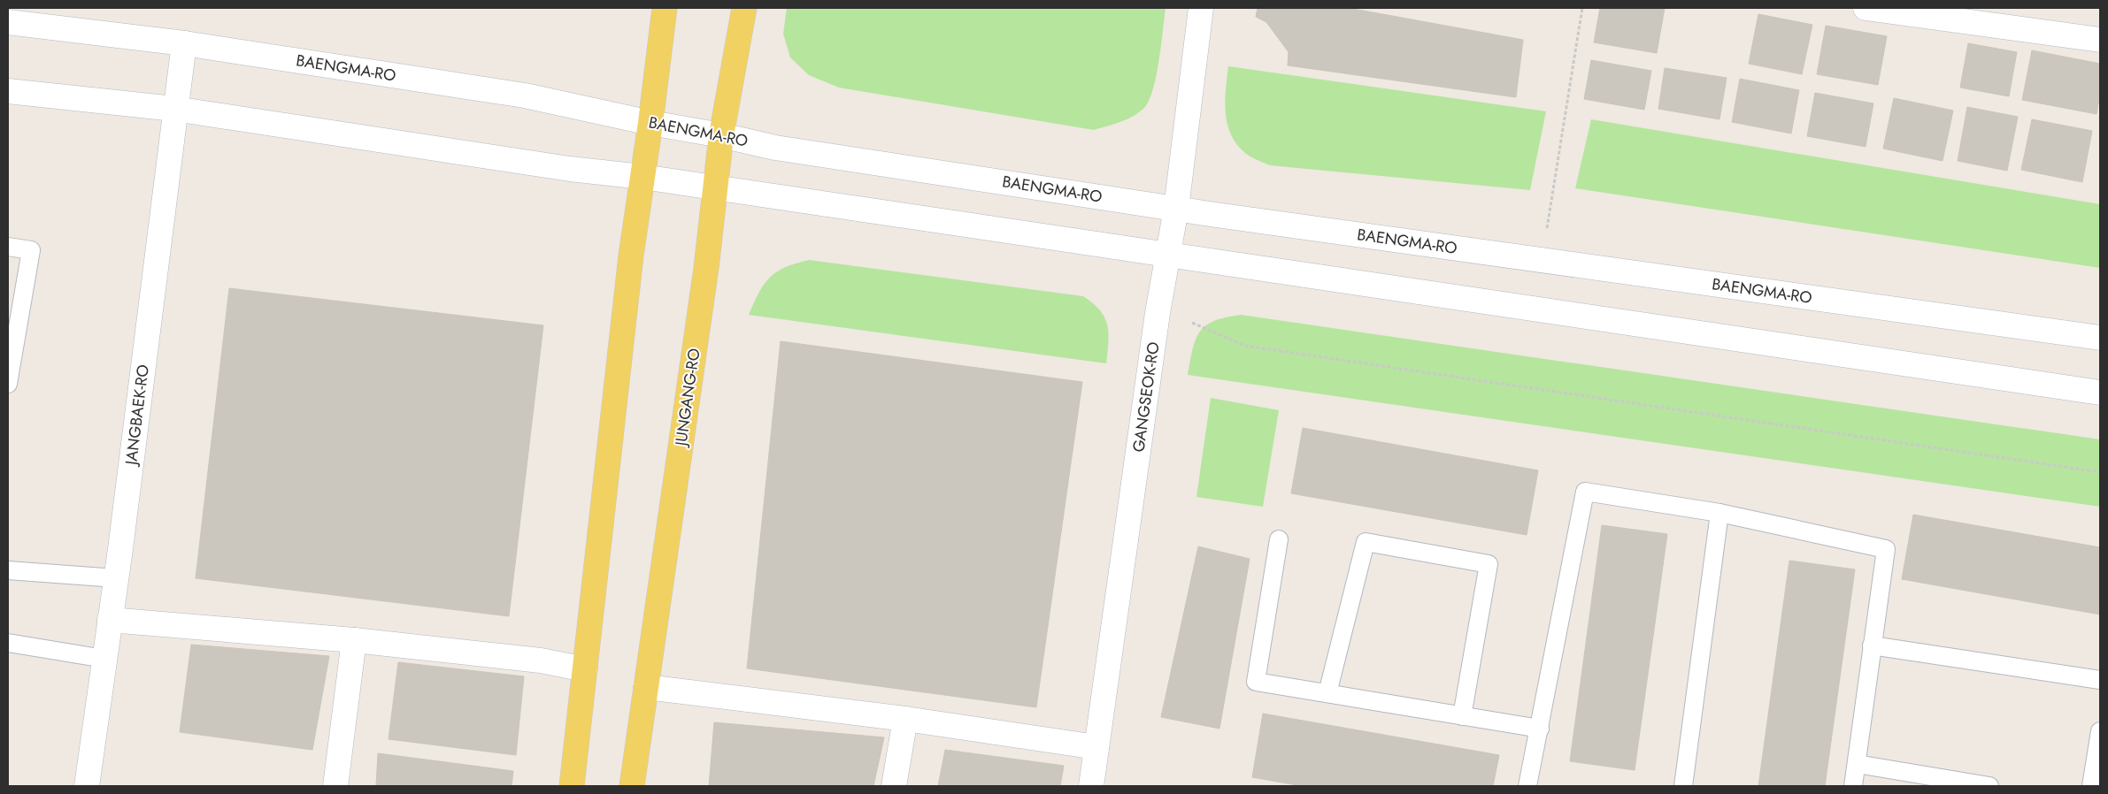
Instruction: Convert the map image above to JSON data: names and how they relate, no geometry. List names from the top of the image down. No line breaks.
{"streets":{"main road":["BAENGMA-RO","JUNGANG-RO","GANGSEOK-RO","JANGBAEK-RO"]},"crossings":[["BAENGMA-RO","JUNGANG-RO"],["BAENGMA-RO","GANGSEOK-RO"],["BAENGMA-RO","JANGBAEK-RO"]]}
